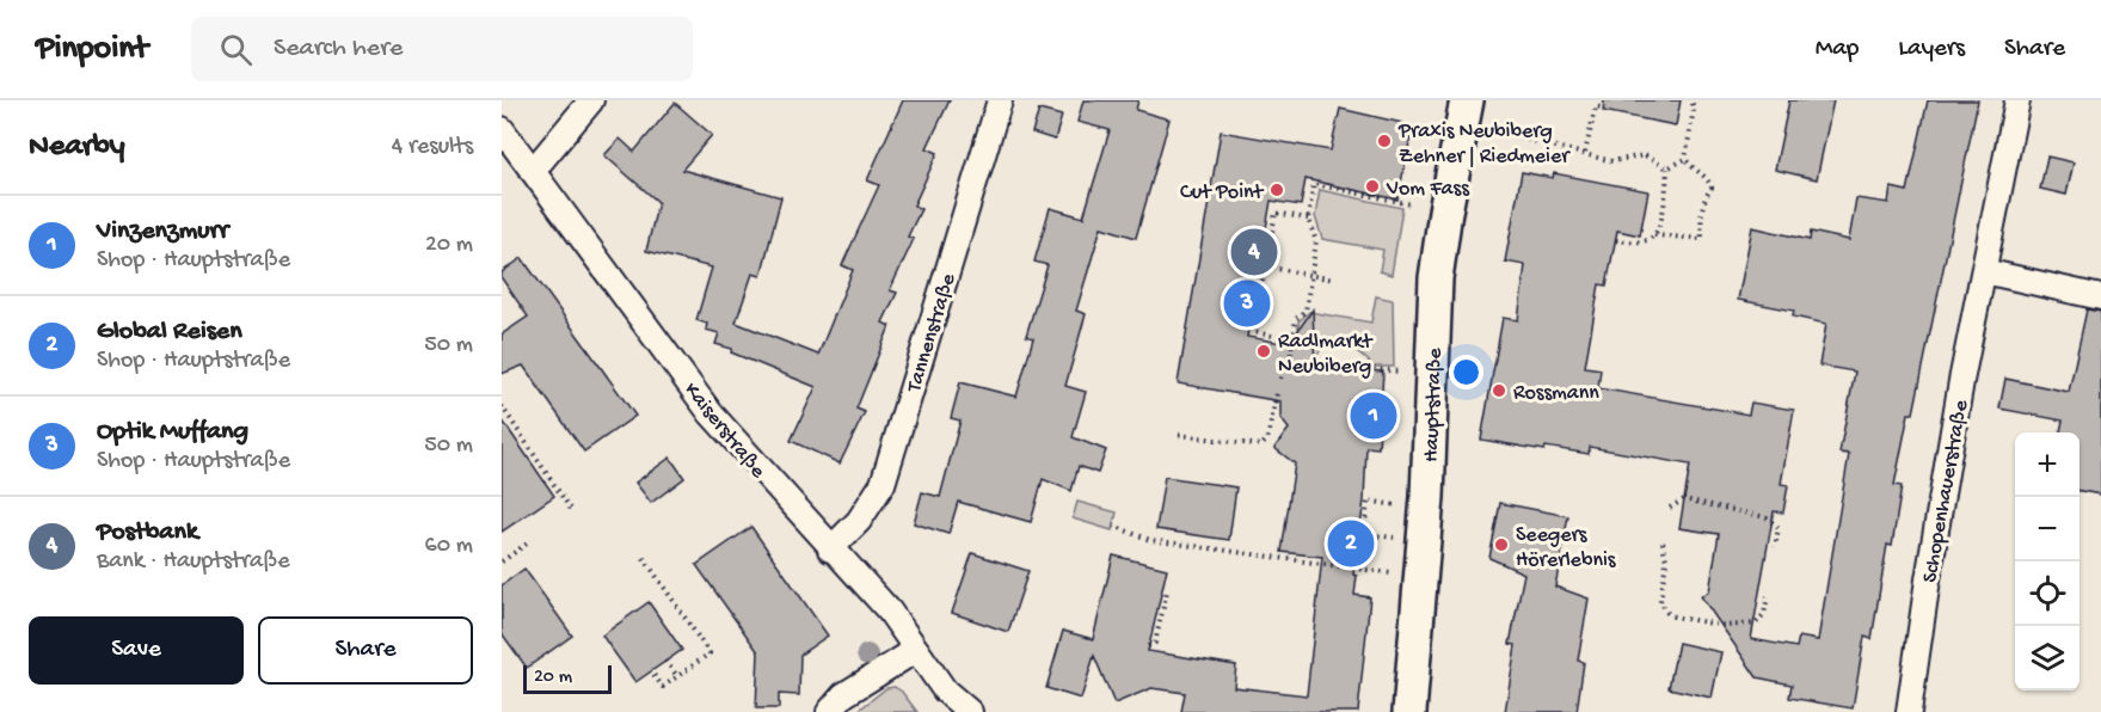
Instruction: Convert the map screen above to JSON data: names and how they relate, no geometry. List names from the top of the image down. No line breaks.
{"streets":{"street":["Tannenstraße","Hauptstraße","Kaiserstraße","Schopenhauerstraße"]},"crossings":[["Tannenstraße","Kaiserstraße"]],"places":["Praxis Neubiberg Zehner | Riedmeier","Vom Fass","Cut Point","Radlmarkt Neubiberg","Rossmann","Seegers Hörerlebnis"],"scale_bar":"20 m","page":{"header":"Pinpoint","search":"Search here","nav":["Map","Layers","Share"],"heading":["Nearby","4 results"],"list":[{"mark":"1","name":"Vinzenzmurr","note":"Shop · Hauptstraße","value":"20 m"},{"mark":"2","name":"Global Reisen","note":"Shop · Hauptstraße","value":"50 m"},{"mark":"3","name":"Optik Muffang","note":"Shop · Hauptstraße","value":"50 m"},{"mark":"4","name":"Postbank","note":"Bank · Hauptstraße","value":"60 m"}],"pins":["4","3","1","2"],"map_buttons":["+","−"],"buttons":["Save","Share"],"scale":"20 m"}}
